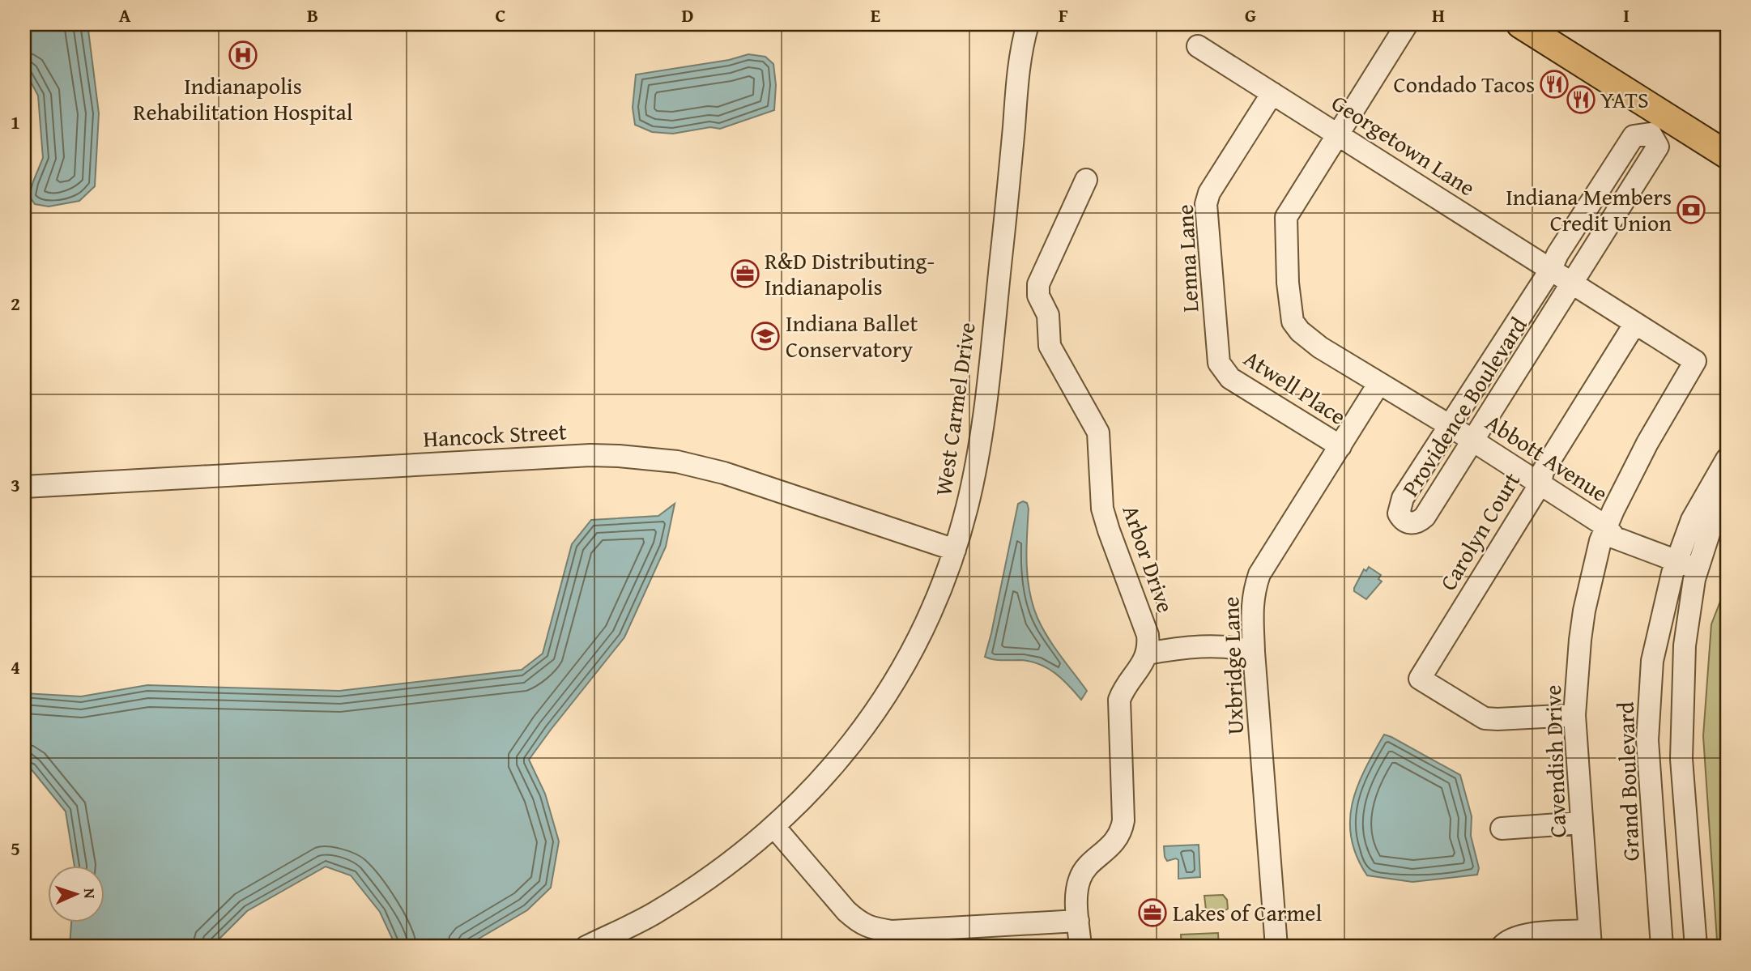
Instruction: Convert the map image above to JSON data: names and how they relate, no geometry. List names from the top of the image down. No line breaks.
{"streets":{"street":["Georgetown Lane","Lenna Lane","Atwell Place","Providence Boulevard","West Carmel Drive","Hancock Street","Abbott Avenue","Carolyn Court","Arbor Drive","Uxbridge Lane","Cavendish Drive","Grand Boulevard"]},"crossings":[["Georgetown Lane","Lenna Lane"],["Georgetown Lane","Providence Boulevard"],["Georgetown Lane","Abbott Avenue"],["Georgetown Lane","Carolyn Court"],["Georgetown Lane","Cavendish Drive"],["Lenna Lane","Atwell Place"],["Atwell Place","Uxbridge Lane"],["Providence Boulevard","Abbott Avenue"],["West Carmel Drive","Hancock Street"],["Abbott Avenue","Carolyn Court"],["Abbott Avenue","Uxbridge Lane"],["Abbott Avenue","Cavendish Drive"],["Abbott Avenue","Grand Boulevard"],["Carolyn Court","Cavendish Drive"]],"places":{"hospital":["Indianapolis Rehabilitation Hospital"],"restaurant":["Condado Tacos","YATS"],"bank":["Indiana Members Credit Union"],"office":["R&D Distributing- Indianapolis","Lakes of Carmel"],"school or university":["Indiana Ballet Conservatory"]},"north":"right","grid":{"columns":["A","B","C","D","E","F","G","H","I"],"rows":["1","2","3","4","5"]}}
